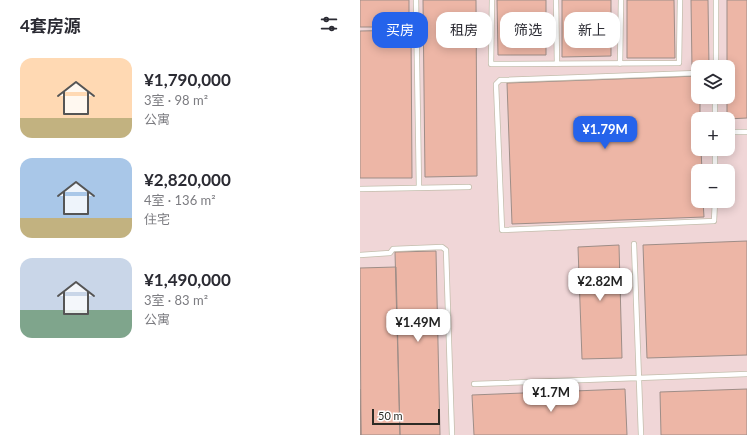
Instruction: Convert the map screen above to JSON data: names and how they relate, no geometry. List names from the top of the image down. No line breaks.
{"scale_bar":"50 m","page":{"heading":"4套房源","chip":["买房","租房","筛选","新上"],"list":[{"name":"¥1,790,000","note":"3室 · 98 m² · 公寓"},{"name":"¥2,820,000","note":"4室 · 136 m² · 住宅"},{"name":"¥1,490,000","note":"3室 · 83 m² · 公寓"}],"map_buttons":["+","−"],"price":["¥1.79M","¥2.82M","¥1.49M","¥1.7M"],"scale":"50 m"}}
